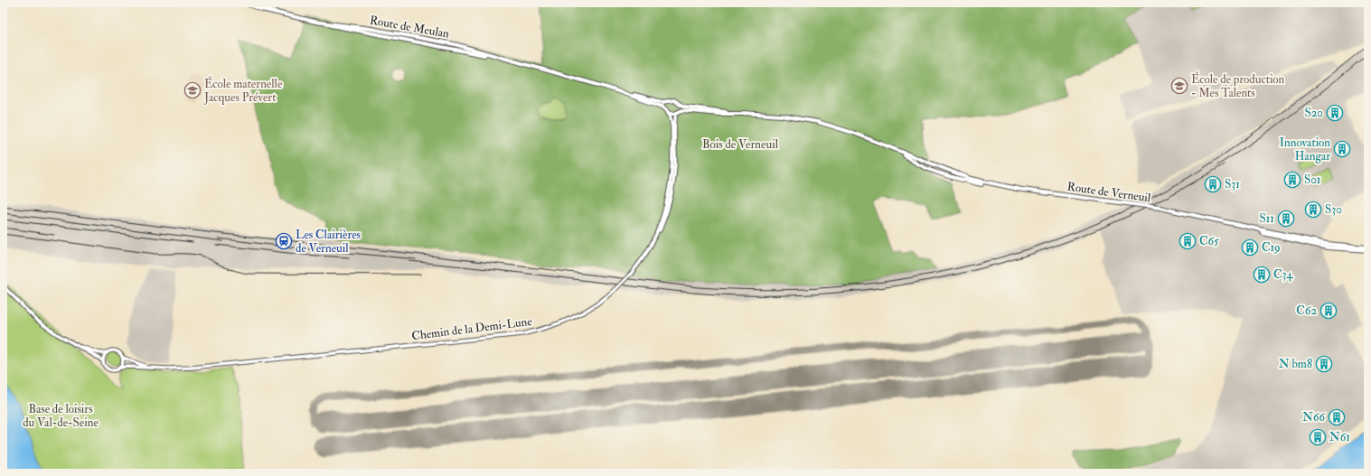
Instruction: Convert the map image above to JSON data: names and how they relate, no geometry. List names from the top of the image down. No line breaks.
{"streets":{"main road":["Route de Meulan","Route de Verneuil"],"street":["Chemin de la Demi-Lune"]},"crossings":[["Route de Meulan","Route de Verneuil"],["Route de Meulan","Chemin de la Demi-Lune"],["Route de Verneuil","Chemin de la Demi-Lune"]],"parks":["Bois de Verneuil","Base de loisirs du Val-de-Seine"],"places":{"school or university":["École de production - Mes Talents","École maternelle Jacques Prévert"],"building":["S20","Innovation Hangar","S01","S31","S30","S11","C65","C19","C34","C62","N bm8","N66","N61"],"station":["Les Clairières de Verneuil"]}}
